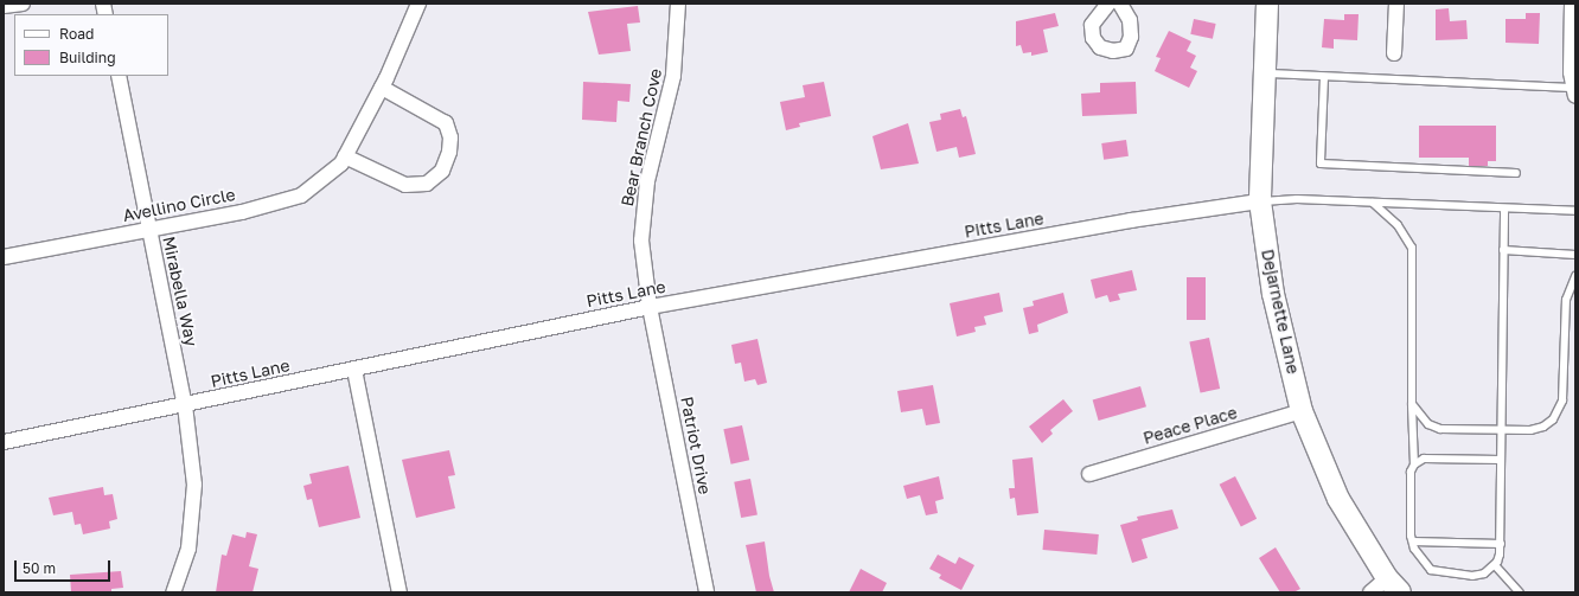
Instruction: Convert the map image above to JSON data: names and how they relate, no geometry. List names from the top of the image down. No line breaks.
{"streets":{"main road":["Dejarnette Lane"],"street":["Bear Branch Cove","Avellino Circle","Pitts Lane","Mirabella Way","Peace Place","Patriot Drive"]},"crossings":[["Bear Branch Cove","Pitts Lane"],["Bear Branch Cove","Patriot Drive"],["Avellino Circle","Mirabella Way"],["Pitts Lane","Mirabella Way"],["Pitts Lane","Dejarnette Lane"],["Pitts Lane","Patriot Drive"],["Dejarnette Lane","Peace Place"]],"legend":["Road","Building"],"scale_bar":"50 m"}
